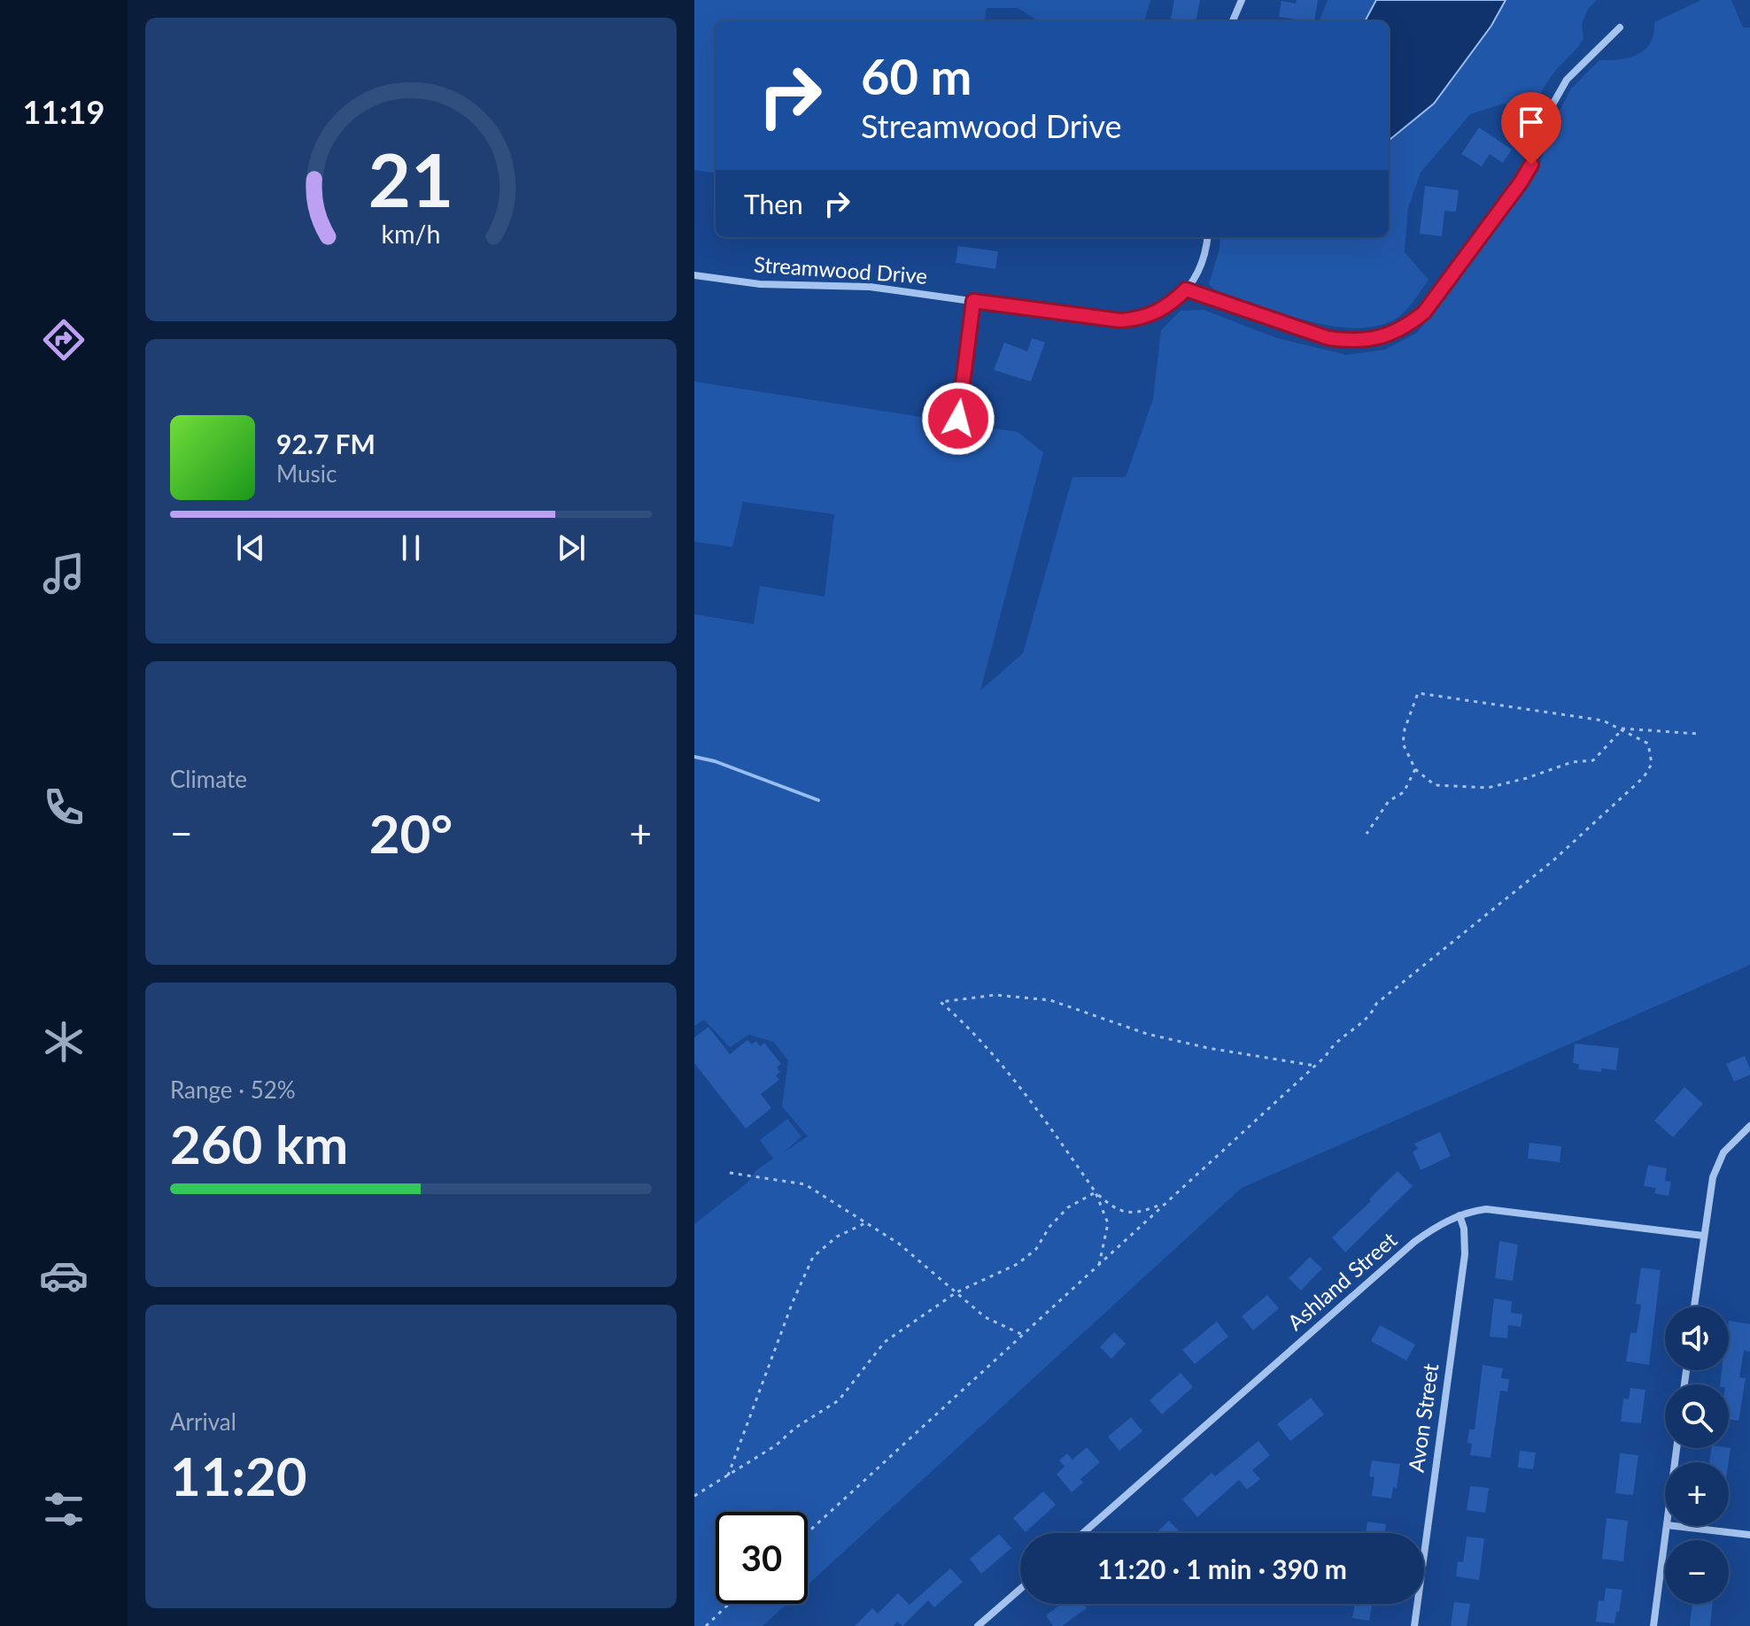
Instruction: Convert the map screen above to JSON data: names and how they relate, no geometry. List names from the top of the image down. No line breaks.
{"streets":{"street":["Streamwood Drive","Ashland Street","Avon Street"]},"crossings":[["Ashland Street","Avon Street"]],"page":{"tabs":"11:19","turn":["60 m","Streamwood Drive"],"then":"Then","song":["92.7 FM","Music"],"tile":["Climate",["Range · 52%","260 km"],["Arrival","11:20"]],"heat":["−","20°","+"],"map_buttons":["+","−"],"limit":"30","trip":"11:20 · 1 min · 390 m","gauge":["21","km/h"]}}
